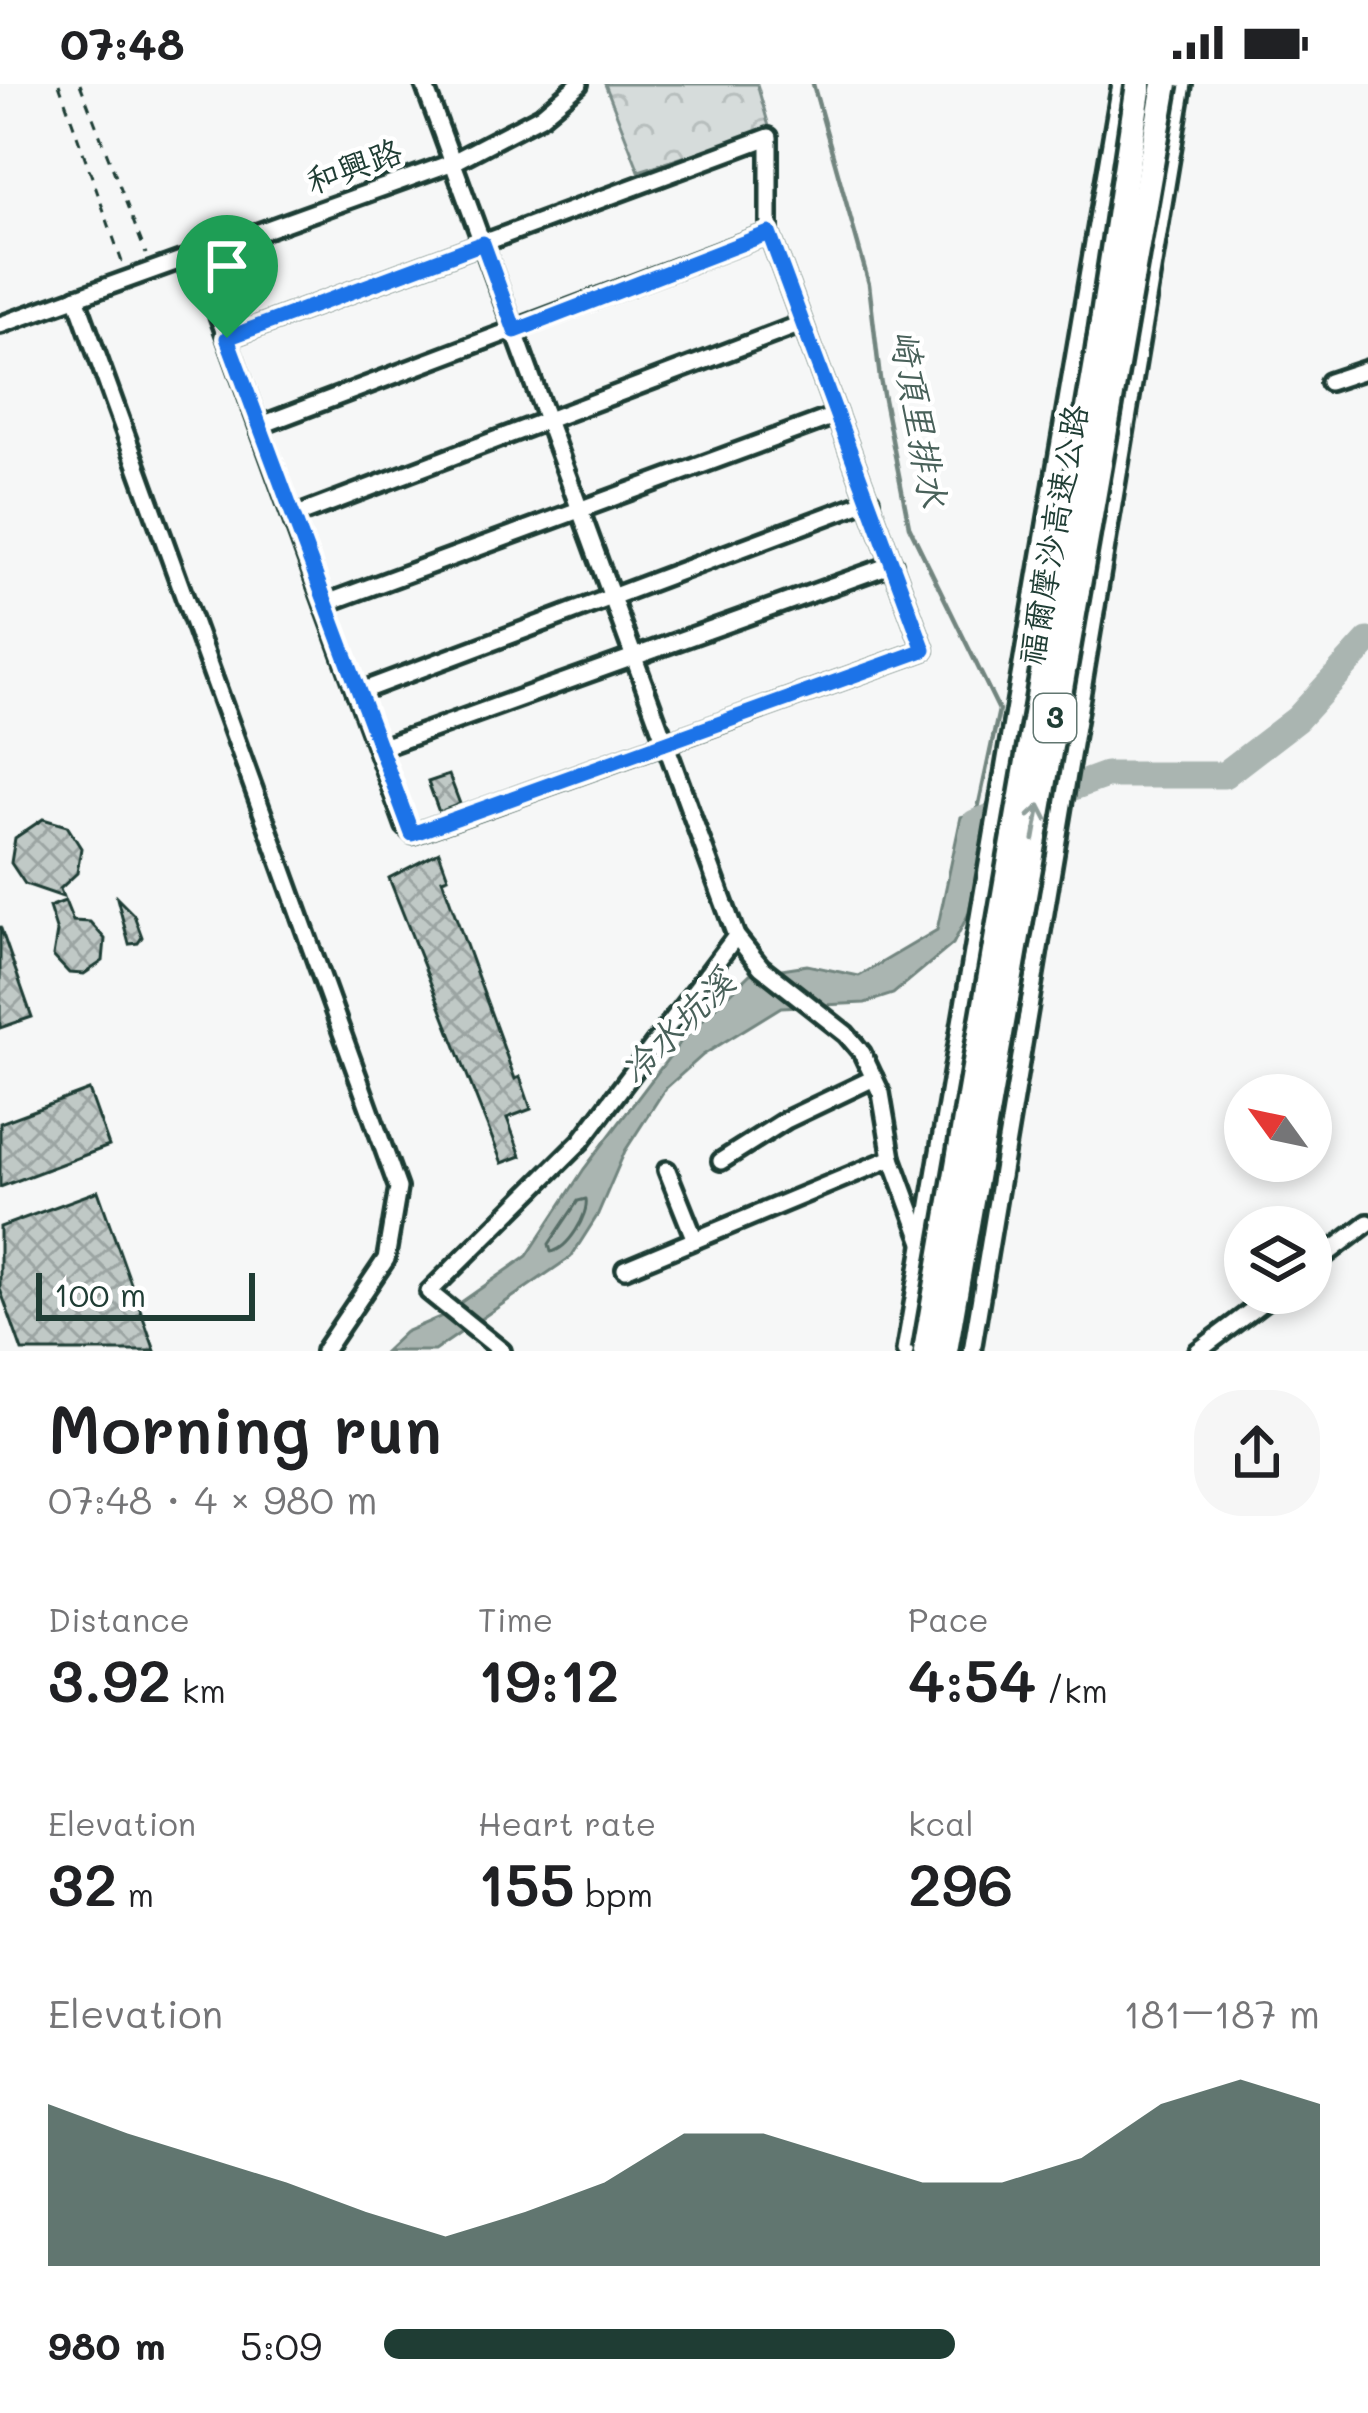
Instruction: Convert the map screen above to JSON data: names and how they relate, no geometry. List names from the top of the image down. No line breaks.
{"streets":{"highway":["福爾摩沙高速公路","3"],"street":["和興路"]},"water":["崎頂里排水","冷水坑溪"],"scale_bar":"100 m","north":"top left","page":{"status":"07:48","scale":"100 m","heading":["Morning run","07:48 · 4 × 980 m"],"stats":[["Distance","3.92 km"],["Time","19:12"],["Pace","4:54 /km"],["Elevation","32 m"],["Heart rate","155 bpm"],["kcal","296"]],"chart":["Elevation","181–187 m"],"list":[{"name":"980 m","note":"5:09"}]}}
